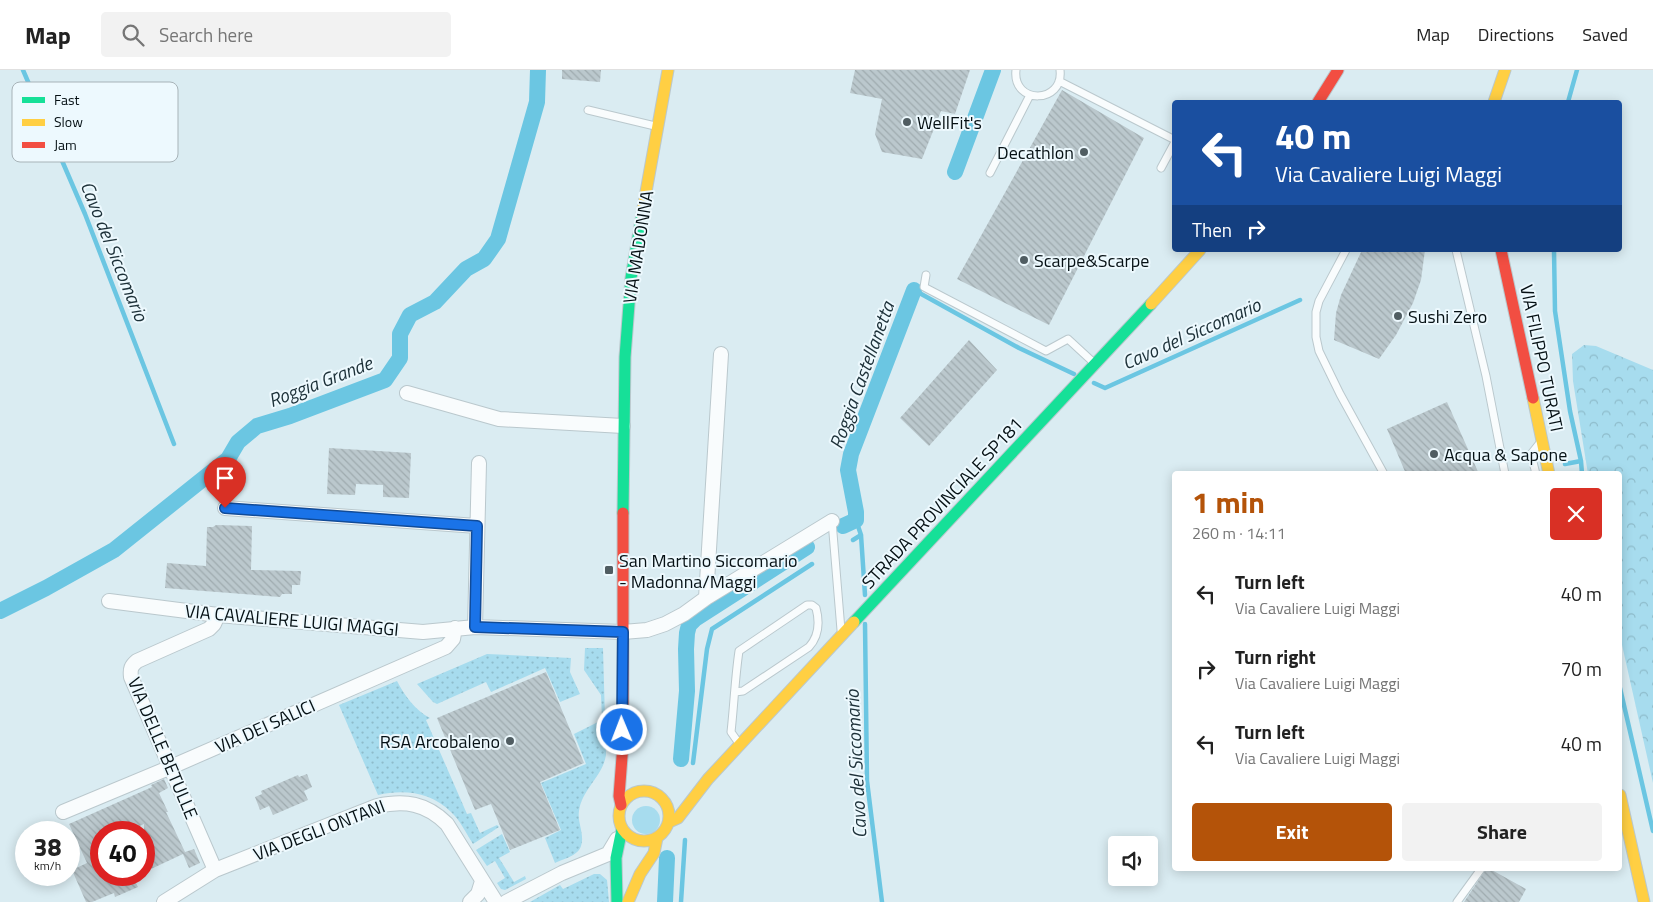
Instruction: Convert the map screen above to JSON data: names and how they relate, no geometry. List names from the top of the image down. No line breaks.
{"streets":{"street":["VIA MADONNA","VIA FILIPPO TURATI","STRADA PROVINCIALE SP181","VIA CAVALIERE LUIGI MAGGI","VIA DEI SALICI","VIA DELLE BETULLE","VIA DEGLI ONTANI"]},"crossings":[["VIA MADONNA","STRADA PROVINCIALE SP181"],["VIA MADONNA","VIA CAVALIERE LUIGI MAGGI"],["VIA CAVALIERE LUIGI MAGGI","VIA DEI SALICI"],["VIA CAVALIERE LUIGI MAGGI","VIA DELLE BETULLE"],["VIA DEI SALICI","VIA DELLE BETULLE"],["VIA DELLE BETULLE","VIA DEGLI ONTANI"]],"water":["Cavo del Siccomario","Roggia Castellanetta","Roggia Grande"],"places":{"other":["WellFit's","Decathlon","Scarpe&Scarpe","Sushi Zero","Acqua & Sapone","RSA Arcobaleno"],"transit":["San Martino Siccomario - Madonna/Maggi"]},"legend":["Fast","Slow","Jam"],"page":{"header":"Map","search":"Search here","nav":["Map","Directions","Saved"],"turn":["40 m","Via Cavaliere Luigi Maggi"],"then":"Then","heading":["1 min","260 m · 14:11"],"list":[{"name":"Turn left","note":"Via Cavaliere Luigi Maggi","value":"40 m"},{"name":"Turn right","note":"Via Cavaliere Luigi Maggi","value":"70 m"},{"name":"Turn left","note":"Via Cavaliere Luigi Maggi","value":"40 m"}],"buttons":["Exit","Share"],"speed":"38 km/h","limit":"40"}}
